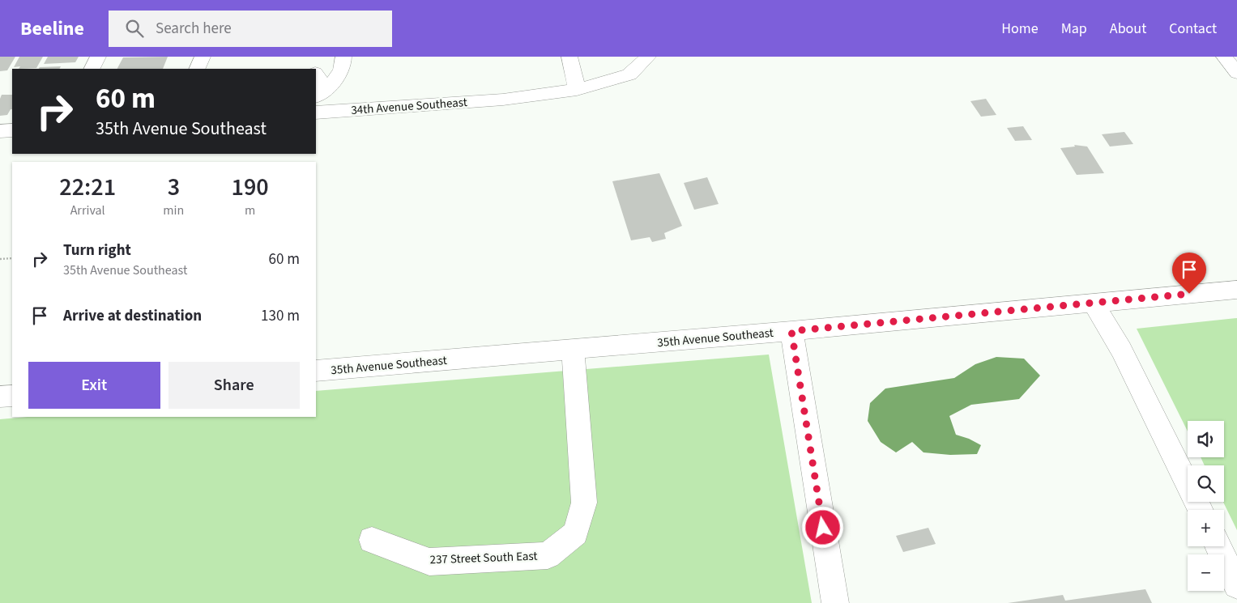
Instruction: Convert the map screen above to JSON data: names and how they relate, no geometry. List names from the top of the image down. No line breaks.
{"streets":{"street":["34th Avenue Southeast","35th Avenue Southeast","237 Street South East"]},"crossings":[["35th Avenue Southeast","237 Street South East"]],"page":{"header":"Beeline","search":"Search here","nav":["Home","Map","About","Contact"],"turn":["60 m","35th Avenue Southeast"],"eta":["22:21","Arrival","3","min","190","m"],"list":[{"name":"Turn right","note":"35th Avenue Southeast","value":"60 m"},{"name":"Arrive at destination","value":"130 m"}],"buttons":["Exit","Share"],"map_buttons":["+","−"]}}
